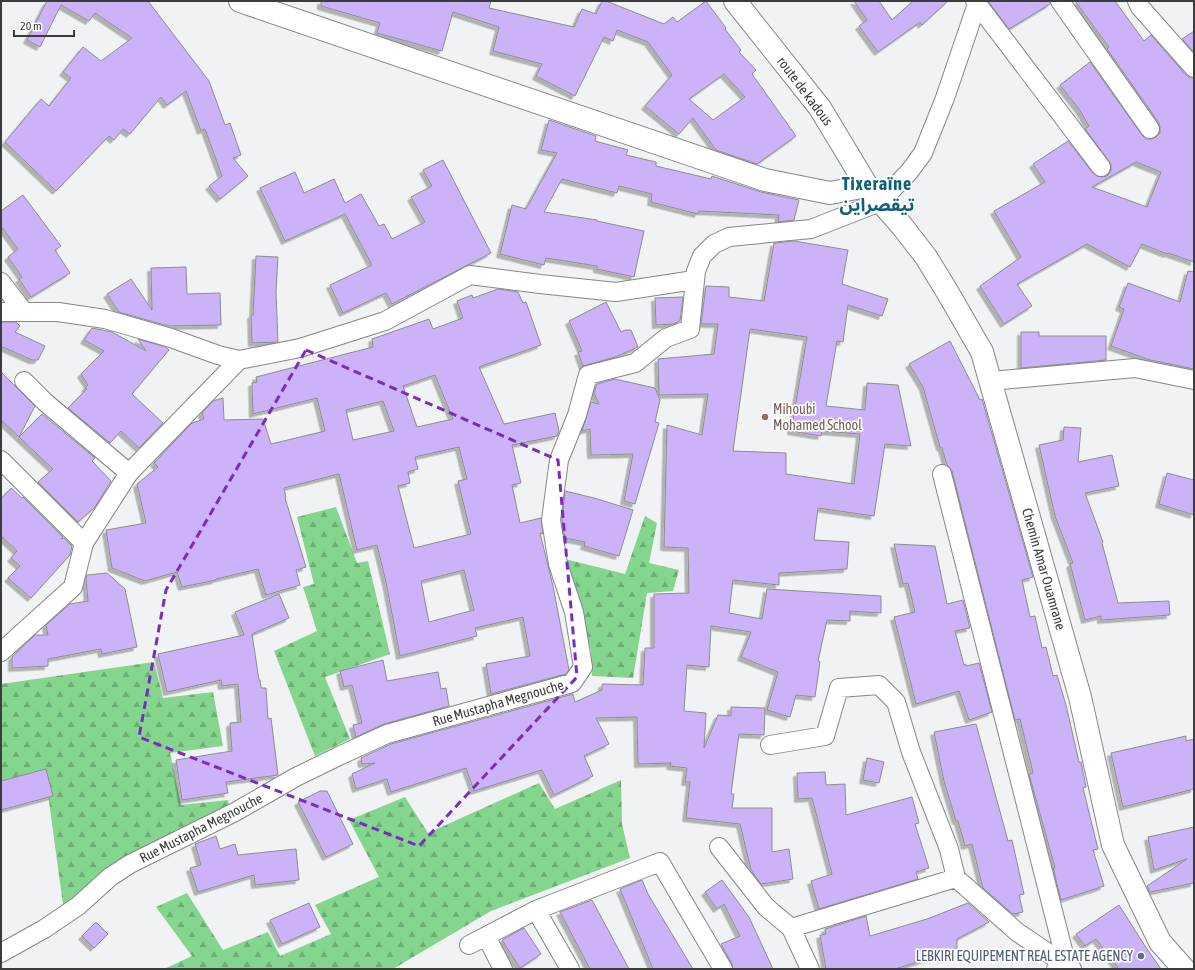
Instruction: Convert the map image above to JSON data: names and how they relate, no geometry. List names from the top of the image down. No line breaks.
{"streets":{"main road":["route de kadous","Chemin Amar Ouamrane"],"street":["Rue Mustapha Megnouche"]},"crossings":[["route de kadous","Chemin Amar Ouamrane"],["route de kadous","Rue Mustapha Megnouche"],["Chemin Amar Ouamrane","Rue Mustapha Megnouche"]],"districts":["Tixeraïne تيقصراين"],"places":["Mihoubi Mohamed School","LEBKIRI EQUIPEMENT REAL ESTATE AGENCY"],"scale_bar":"20 m"}
